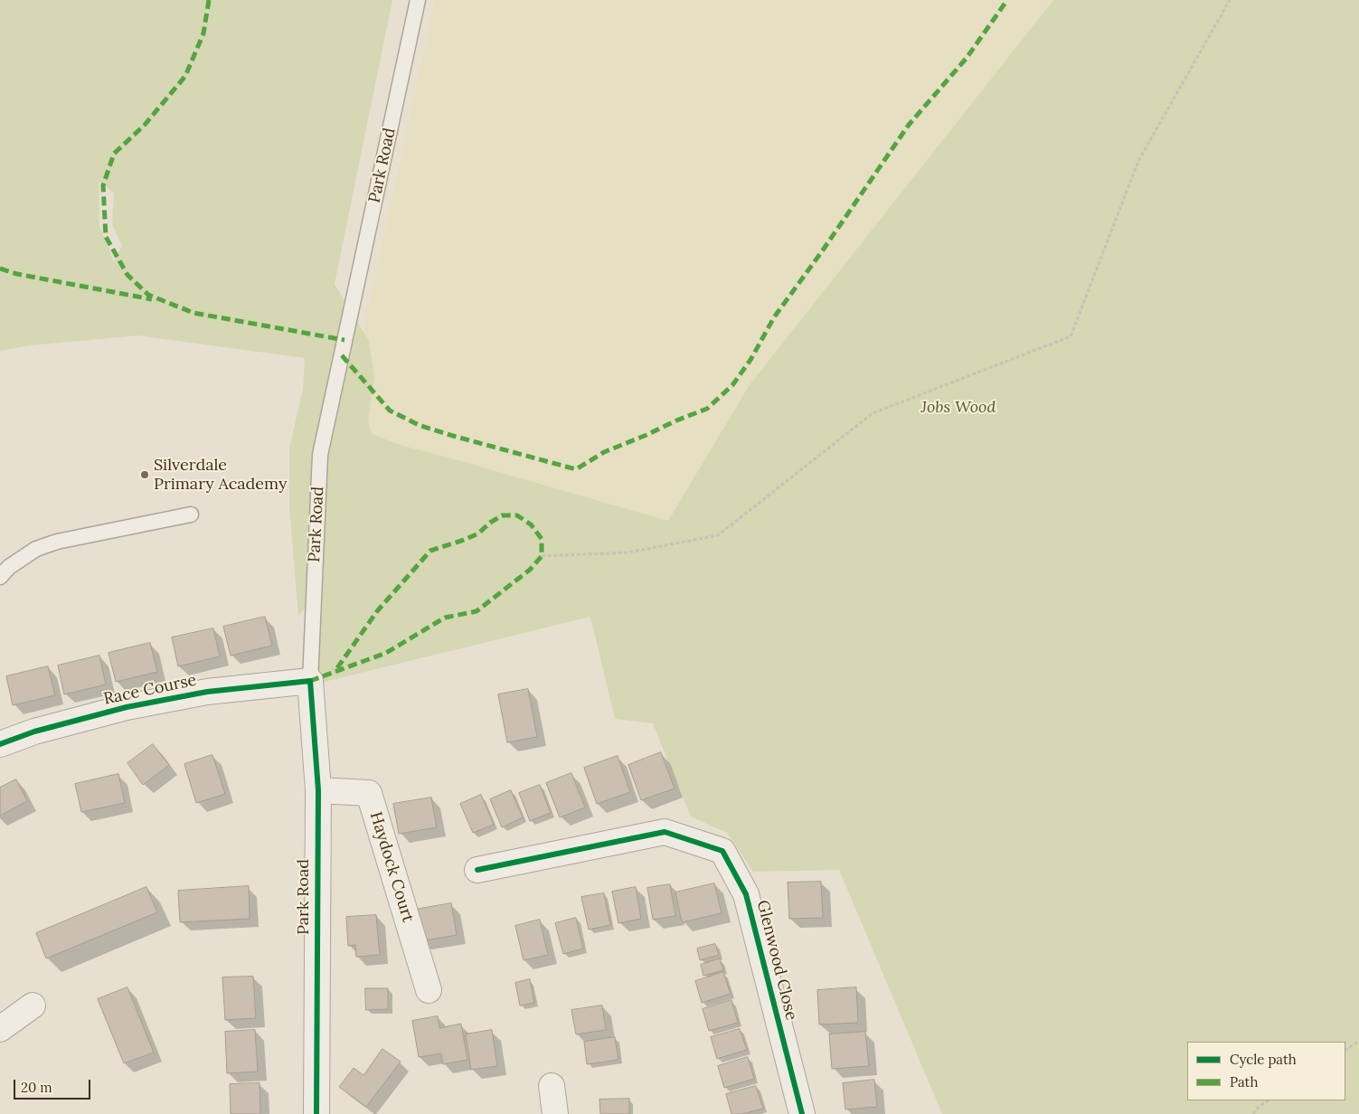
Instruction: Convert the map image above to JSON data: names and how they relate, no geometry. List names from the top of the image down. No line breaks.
{"streets":{"street":["Park Road","Race Course","Haydock Court","Glenwood Close"]},"crossings":[["Park Road","Race Course"],["Park Road","Haydock Court"]],"parks":["Jobs Wood"],"places":["Silverdale Primary Academy"],"legend":["Cycle path","Path"],"scale_bar":"20 m"}
